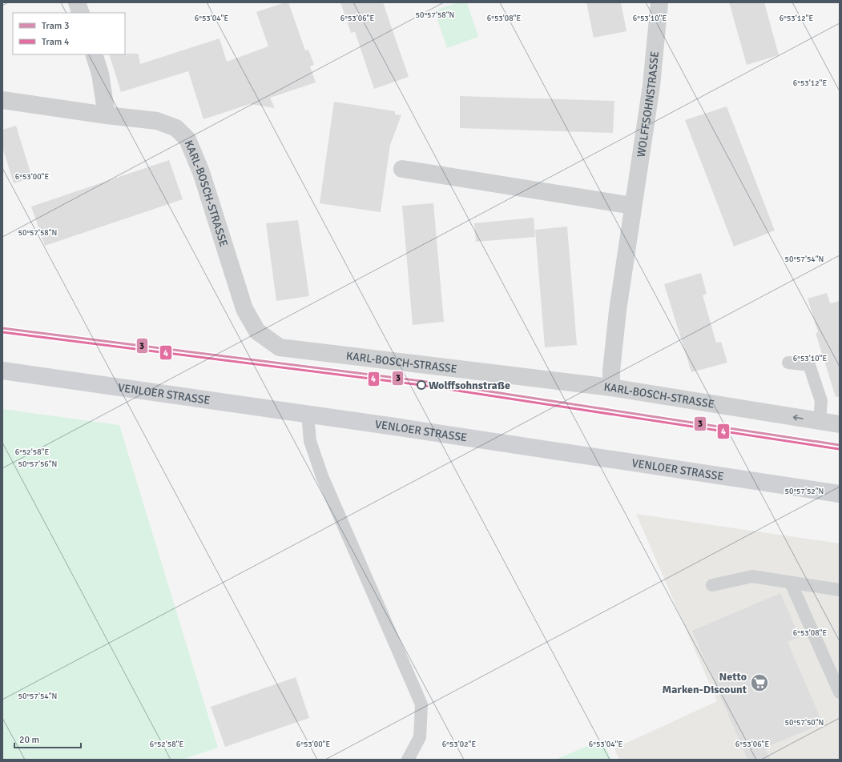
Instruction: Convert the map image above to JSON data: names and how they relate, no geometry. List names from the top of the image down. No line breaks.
{"streets":{"main road":["VENLOER STRASSE"],"street":["WOLFFSOHNSTRASSE","KARL-BOSCH-STRASSE"]},"crossings":[["WOLFFSOHNSTRASSE","KARL-BOSCH-STRASSE"]],"places":{"other":["Wolffsohnstraße"],"supermarket":["Netto Marken-Discount"]},"lines":["tram line 3","tram line 4"],"legend":["Tram 3","Tram 4"],"scale_bar":"20 m","coordinates":["50°57'58\"N","6°53'04\"E","6°53'06\"E","6°53'08\"E","6°53'10\"E","6°53'12\"E","6°53'00\"E","50°57'54\"N","6°52'58\"E","50°57'56\"N","50°57'52\"N","50°57'50\"N","6°53'02\"E"]}
